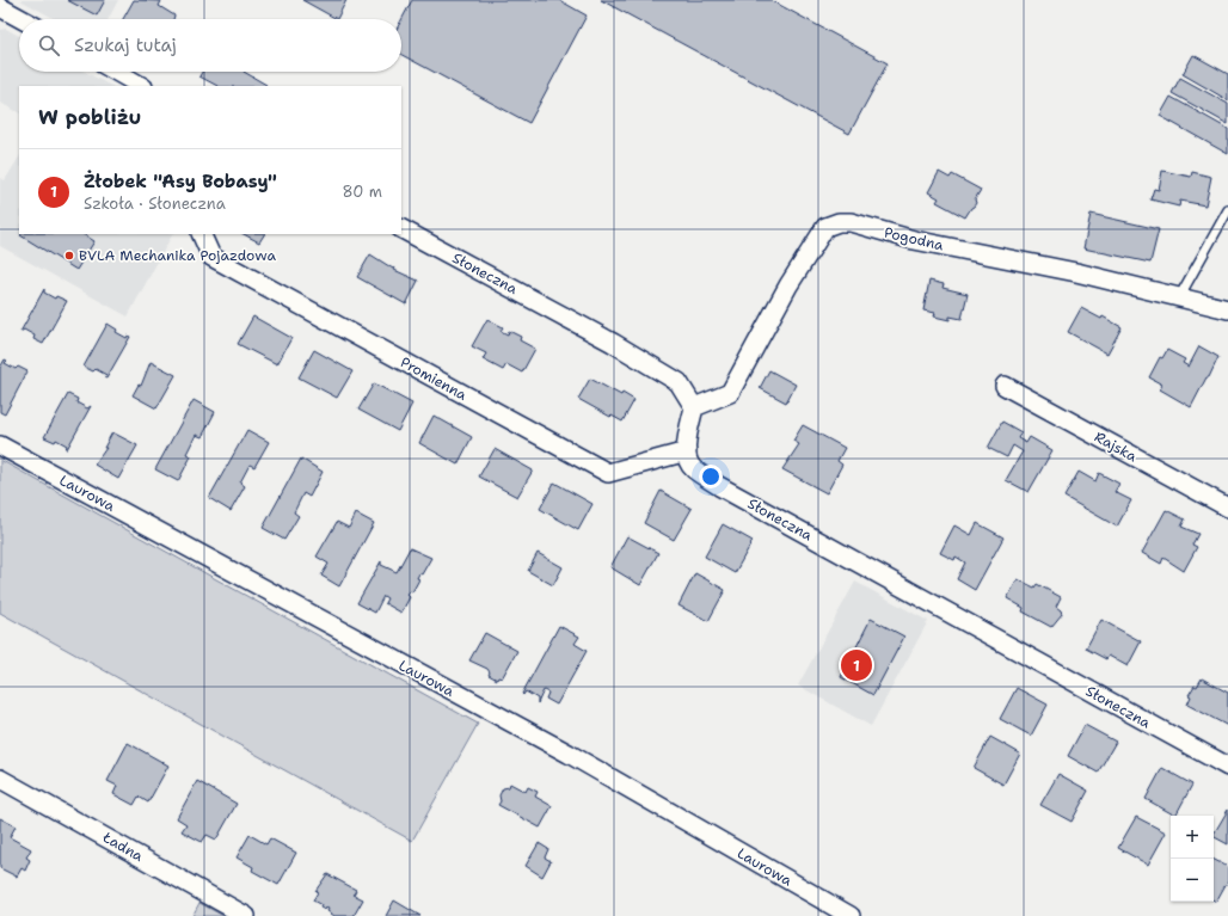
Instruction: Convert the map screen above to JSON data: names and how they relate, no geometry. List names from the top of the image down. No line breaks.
{"streets":{"street":["Pogodna","Słoneczna","Promienna","Rajska","Laurowa","Ładna"]},"crossings":[["Pogodna","Słoneczna"],["Słoneczna","Promienna"]],"places":["BVLA Mechanika Pojazdowa"],"page":{"search":"Szukaj tutaj","heading":"W pobliżu","list":[{"mark":"1","name":"Żłobek \"Asy Bobasy\"","note":"Szkoła · Słoneczna","value":"80 m"}],"pins":"1","map_buttons":["+","−"]}}
